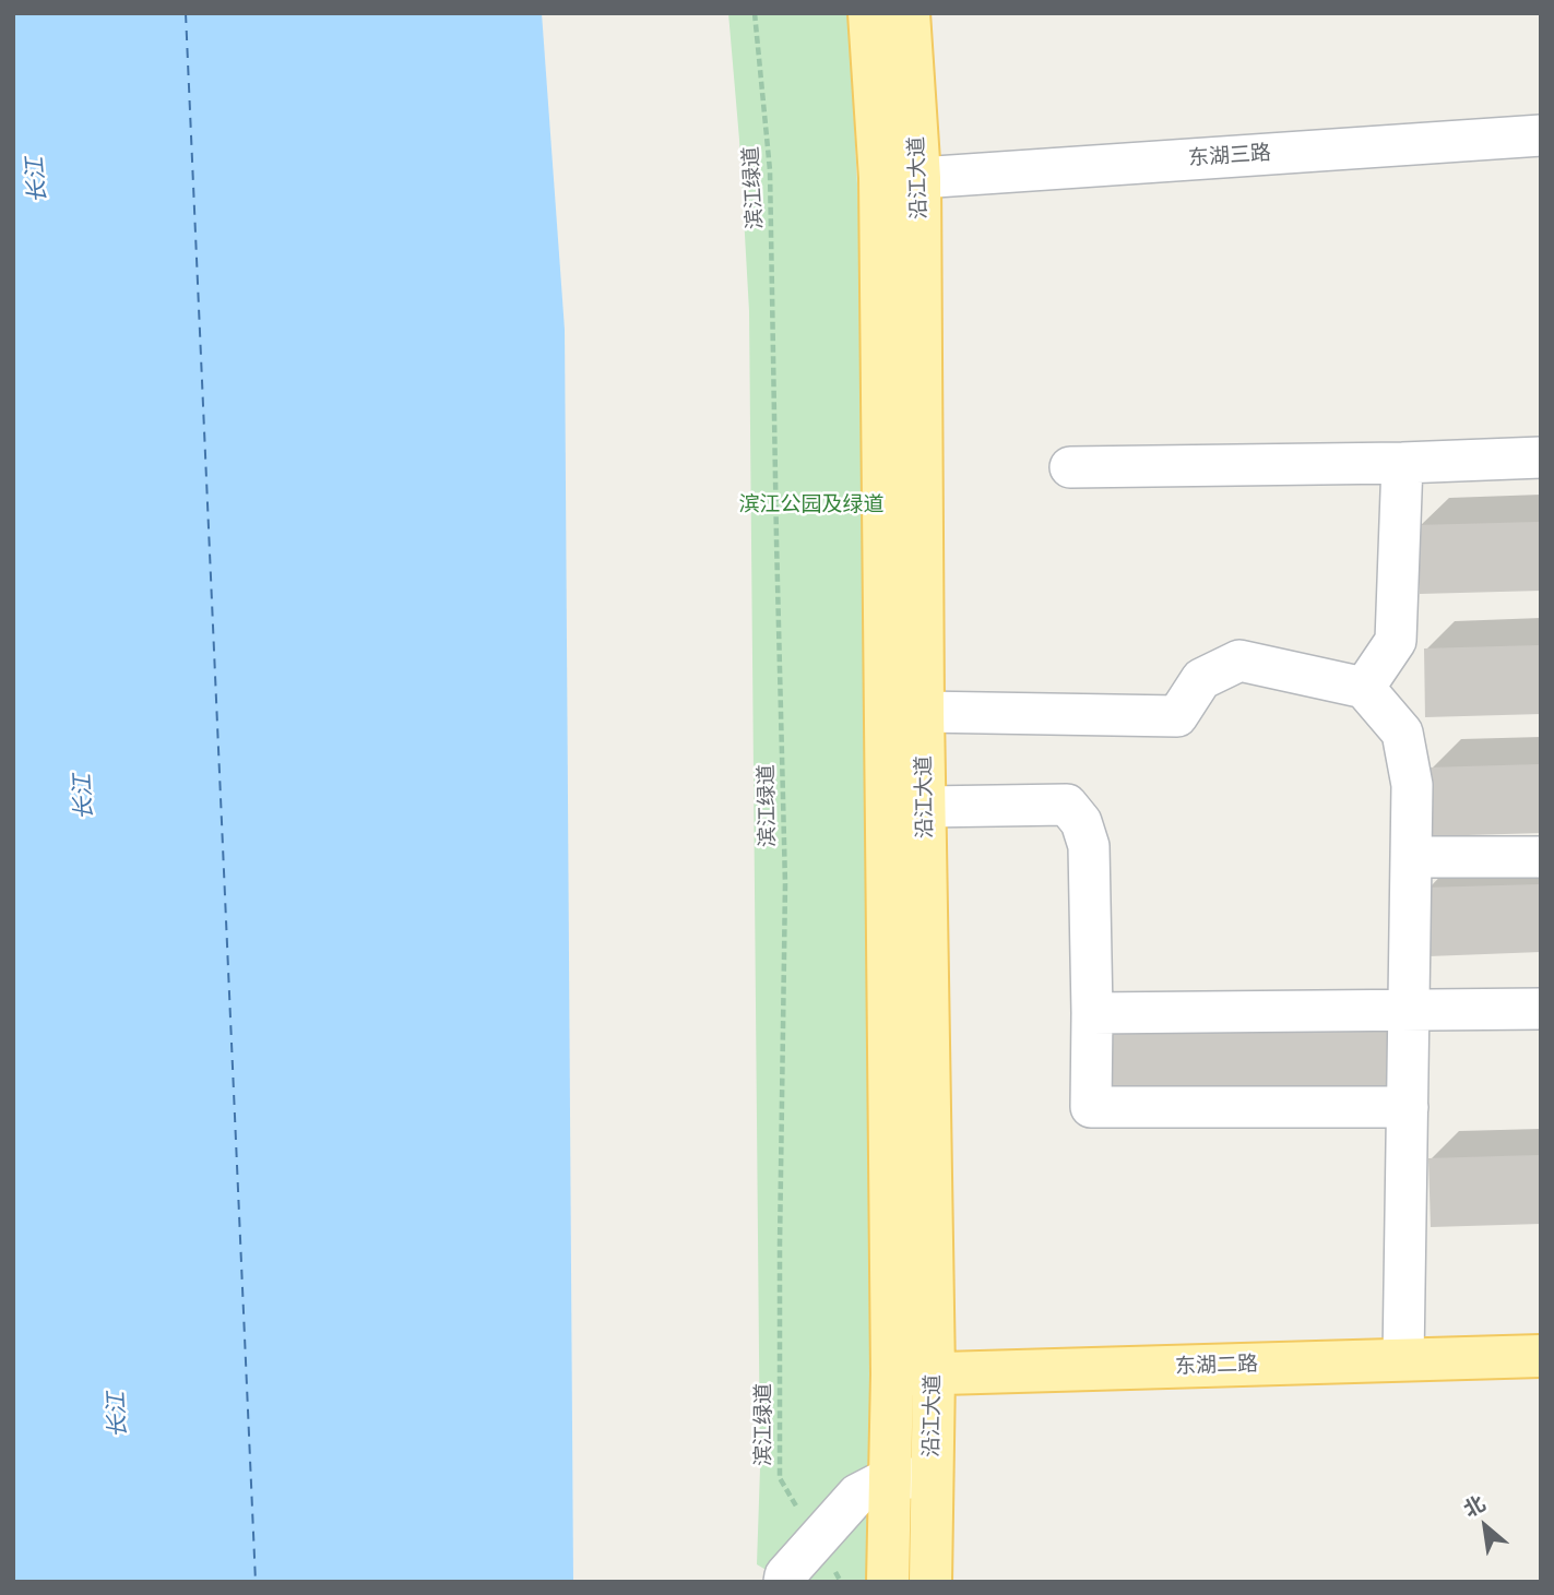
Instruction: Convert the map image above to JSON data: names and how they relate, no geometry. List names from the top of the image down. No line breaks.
{"streets":{"main road":["沿江大道","东湖二路"],"street":["东湖三路"],"path":["滨江绿道"]},"crossings":[["东湖三路","沿江大道"],["沿江大道","东湖二路"]],"water":["长江"],"parks":["滨江公园及绿道"],"north":"top left"}
